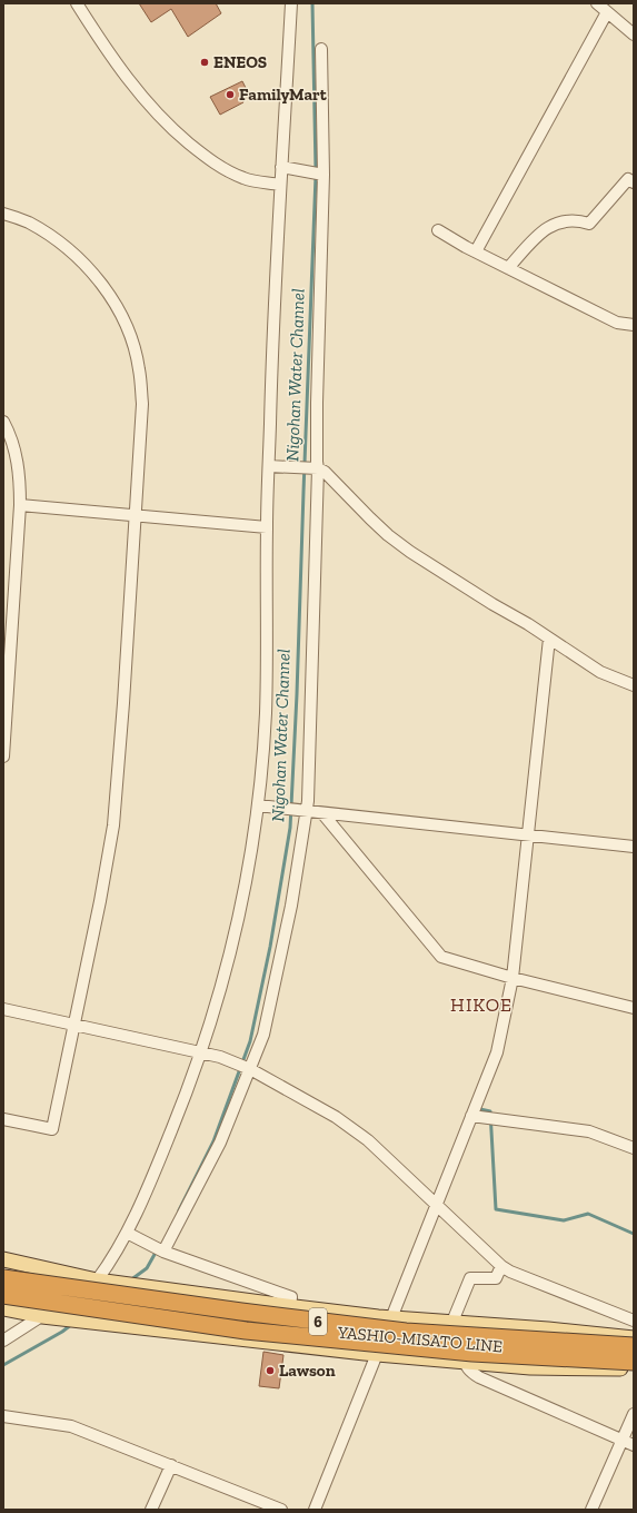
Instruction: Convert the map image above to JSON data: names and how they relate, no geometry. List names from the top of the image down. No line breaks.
{"streets":{"highway":["6"],"main road":["YASHIO-MISATO LINE"]},"crossings":[["6","YASHIO-MISATO LINE"]],"districts":["HIKOE"],"water":["Nigohan Water Channel"],"places":["ENEOS","FamilyMart","Lawson"]}
